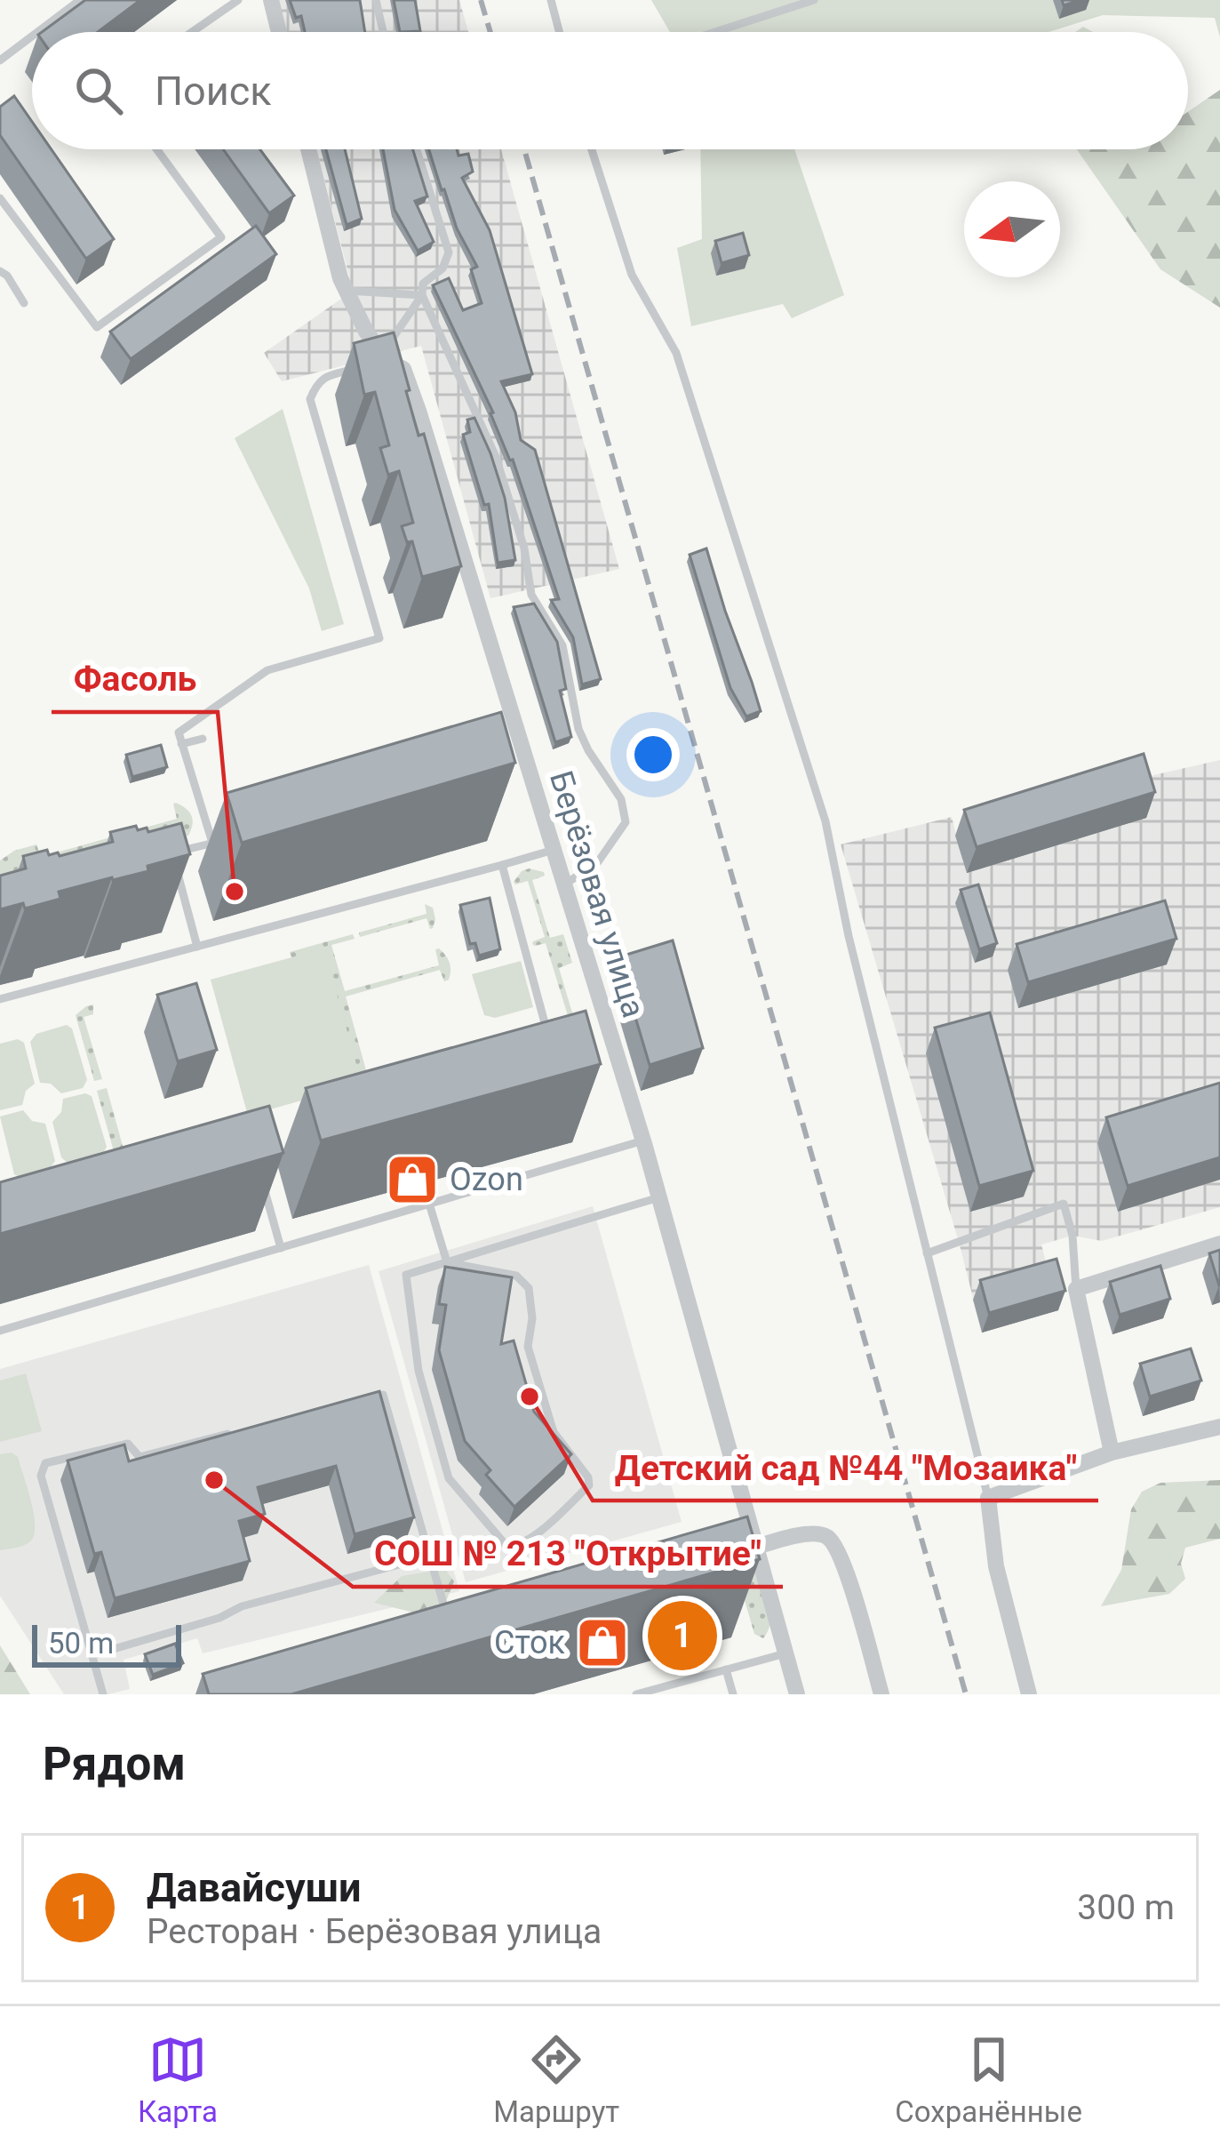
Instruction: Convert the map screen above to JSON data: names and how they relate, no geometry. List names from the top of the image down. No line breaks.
{"streets":{"street":["Берёзовая улица"]},"places":{"other":["Фасоль","Детский сад №44 \"Мозаика\"","СОШ № 213 \"Открытие\""],"shop":["Ozon","Сток"]},"scale_bar":"50 m","north":"left","page":{"search":"Поиск","pins":"1","scale":"50 m","heading":"Рядом","list":[{"mark":"1","name":"Давайсуши","note":"Ресторан · Берёзовая улица","value":"300 m"}],"nav":["Карта","Маршрут","Сохранённые"]}}
